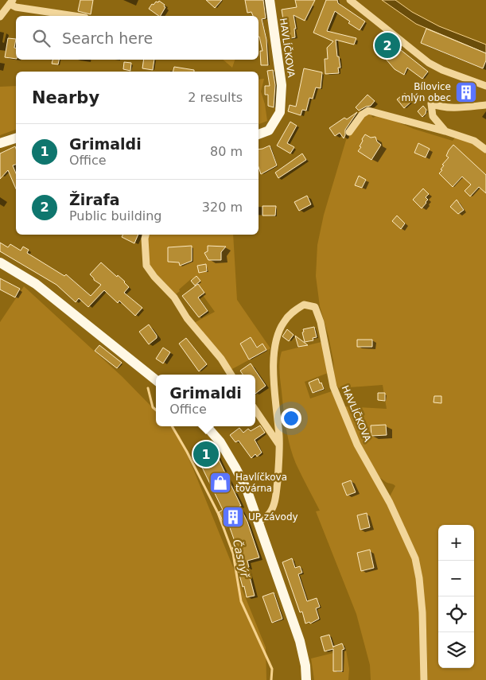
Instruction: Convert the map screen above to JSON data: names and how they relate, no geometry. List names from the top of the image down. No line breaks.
{"streets":{"main road":["HAVLÍČKOVA"]},"water":["Časnýř"],"places":{"building":["Bílovice mlýn obec","UP závody"],"shop":["Havlíčkova továrna"]},"page":{"search":"Search here","pins":["2","1"],"heading":["Nearby","2 results"],"list":[{"mark":"1","name":"Grimaldi","note":"Office","value":"80 m"},{"mark":"2","name":"Žirafa","note":"Public building","value":"320 m"}],"popup":["Grimaldi","Office"],"map_buttons":["+","−"]}}
